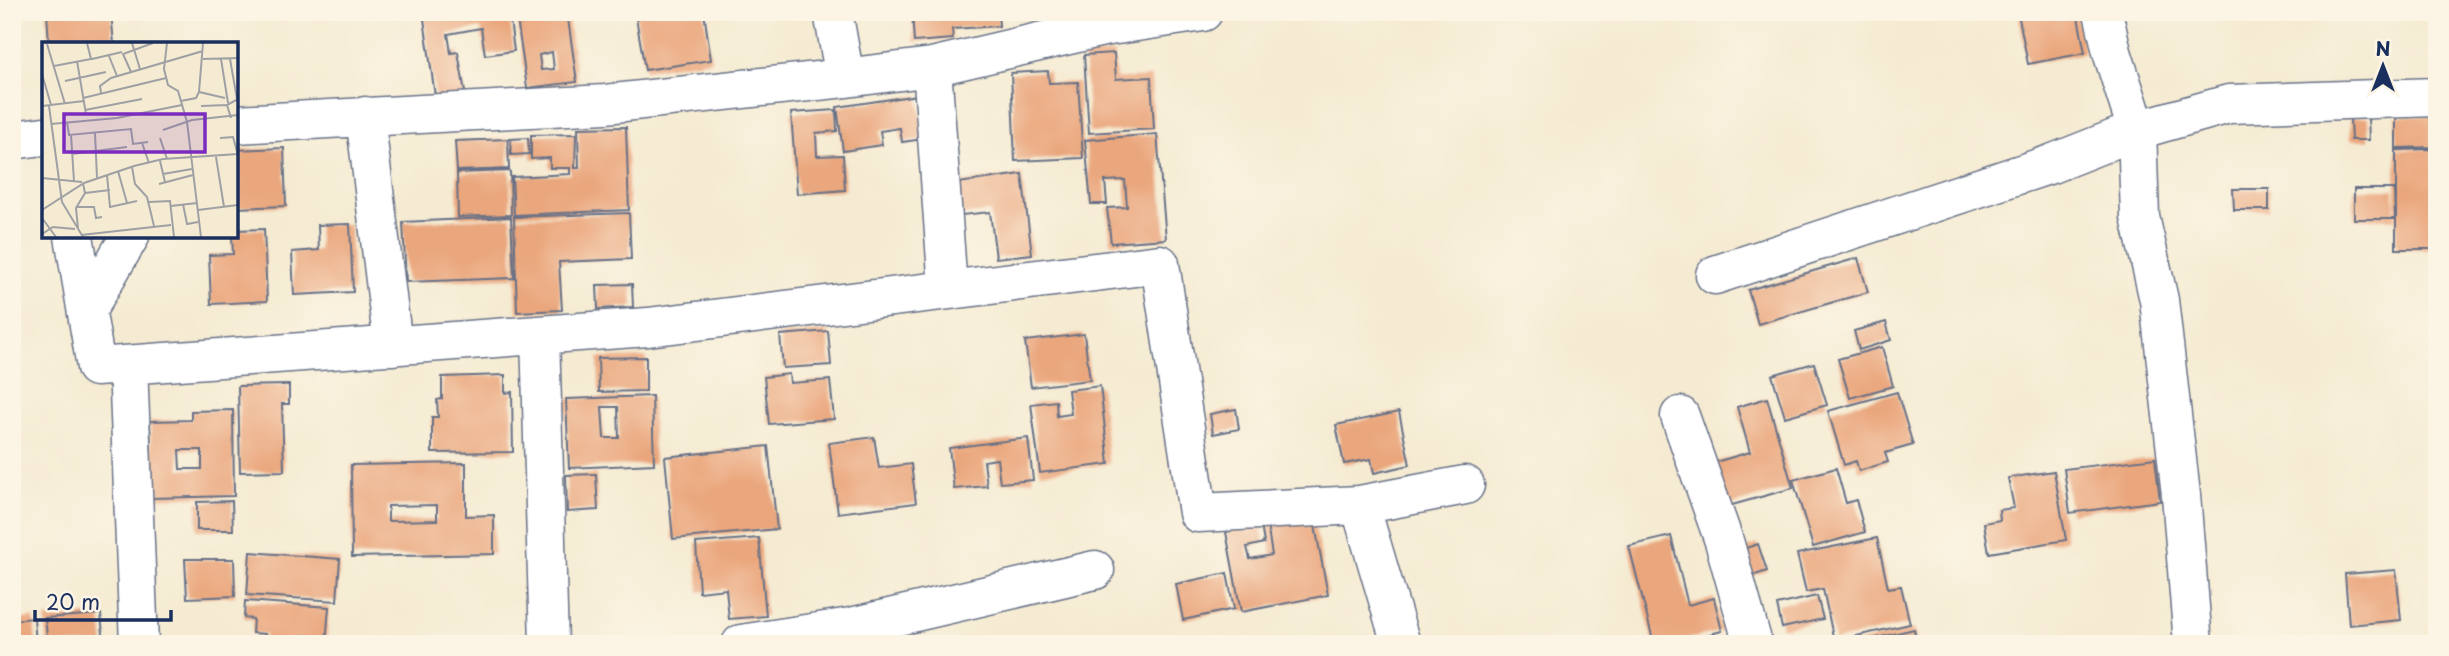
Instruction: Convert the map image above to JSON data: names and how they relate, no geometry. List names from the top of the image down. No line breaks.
{"scale_bar":"20 m","north":"top"}
